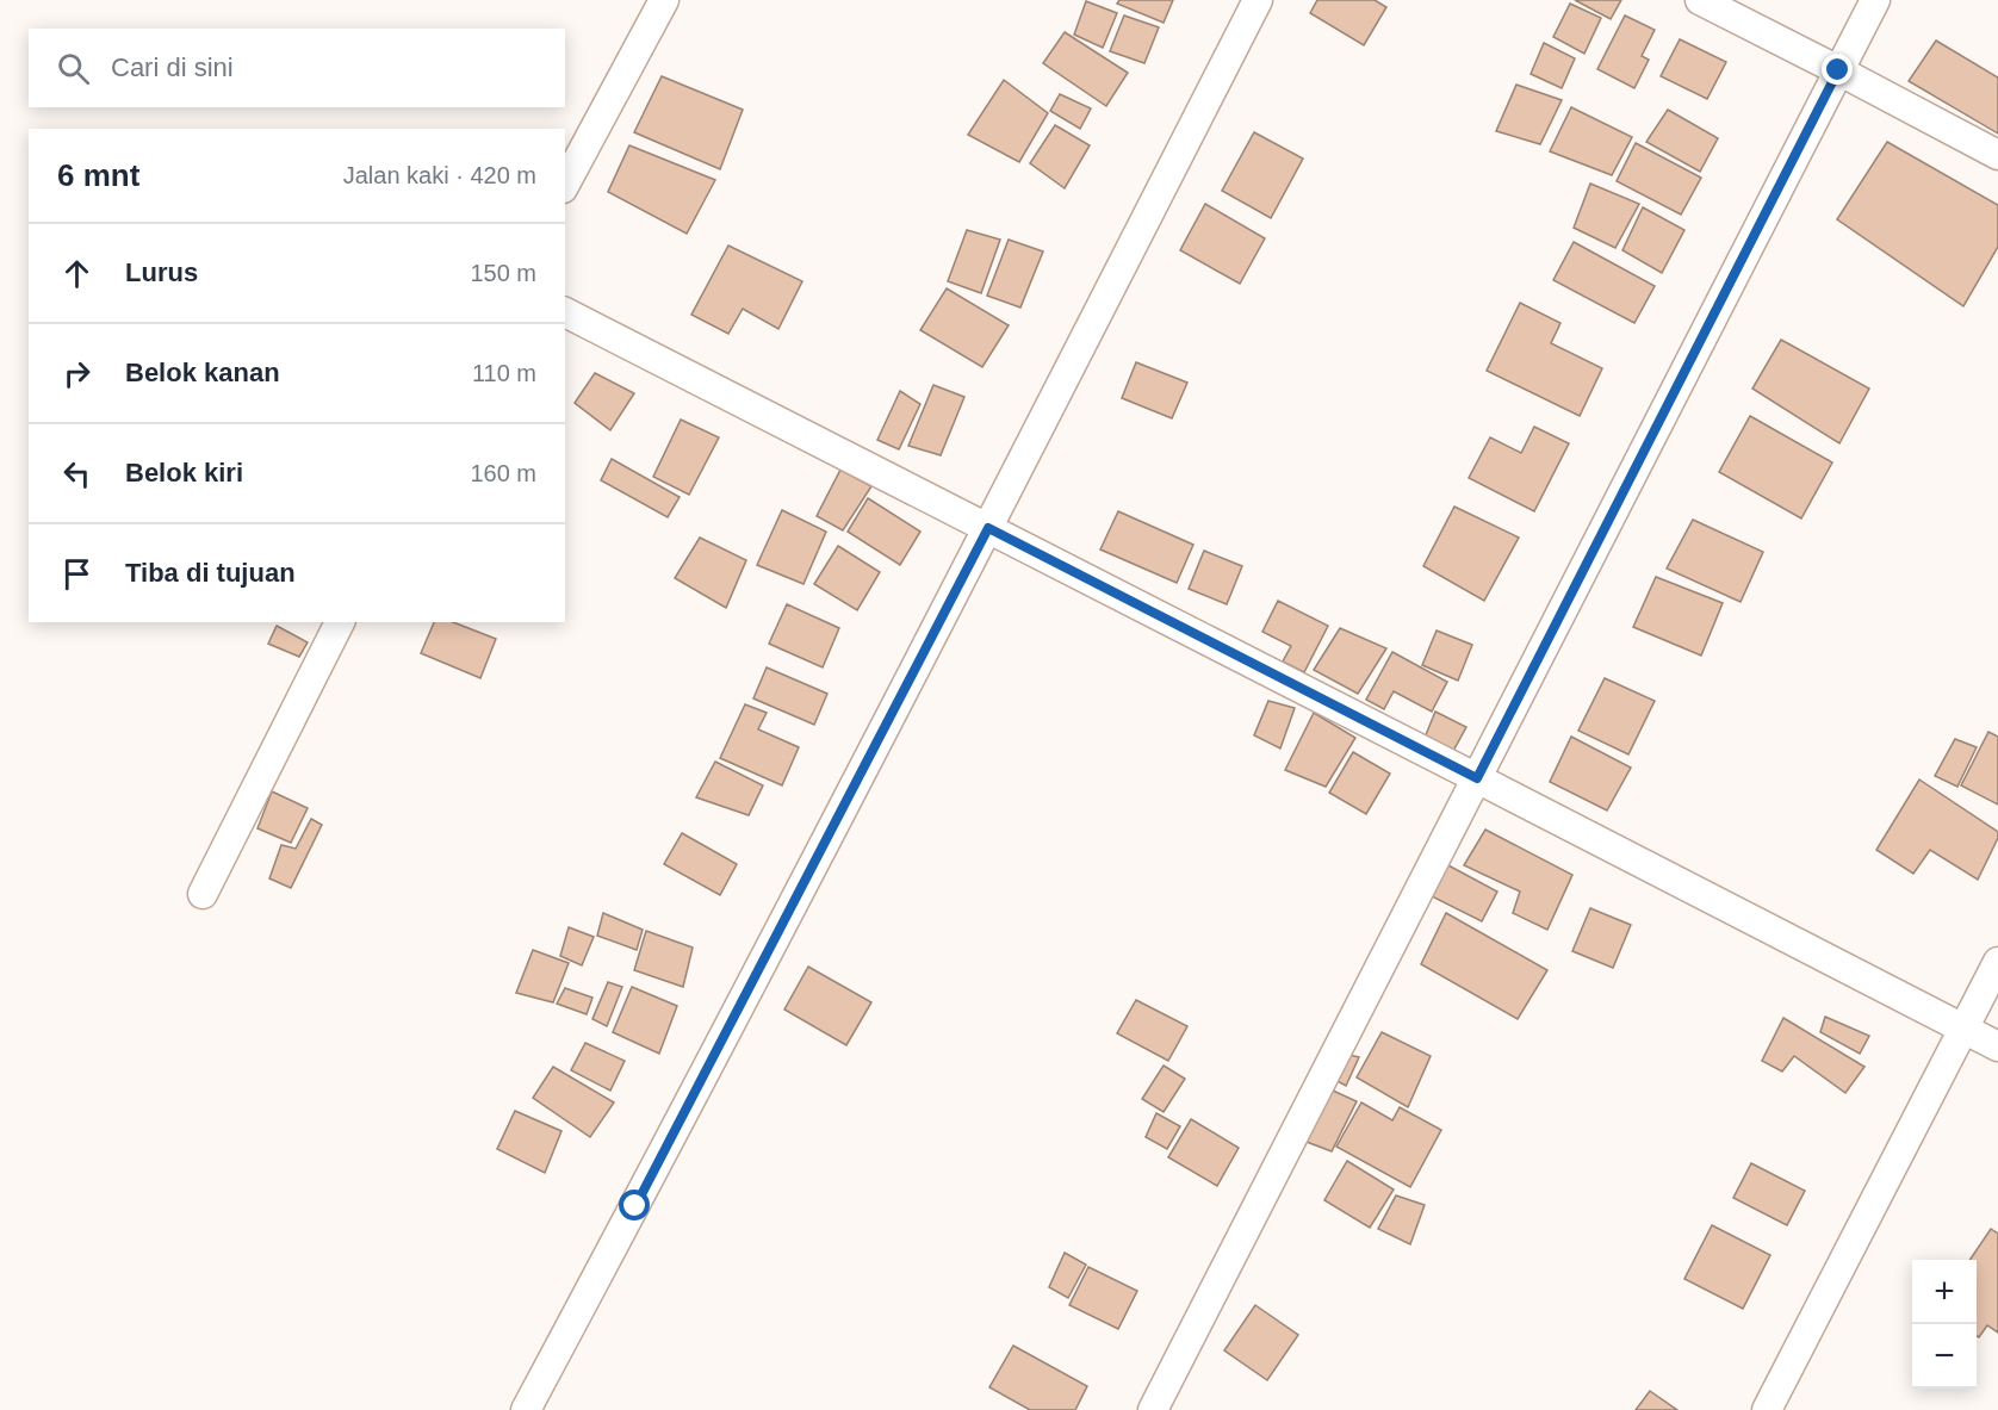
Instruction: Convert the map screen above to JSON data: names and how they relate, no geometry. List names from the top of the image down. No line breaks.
{"page":{"search":"Cari di sini","heading":["6 mnt","Jalan kaki · 420 m"],"list":[["Lurus","150 m"],["Belok kanan","110 m"],["Belok kiri","160 m"],"Tiba di tujuan"],"map_buttons":["+","−"]}}
